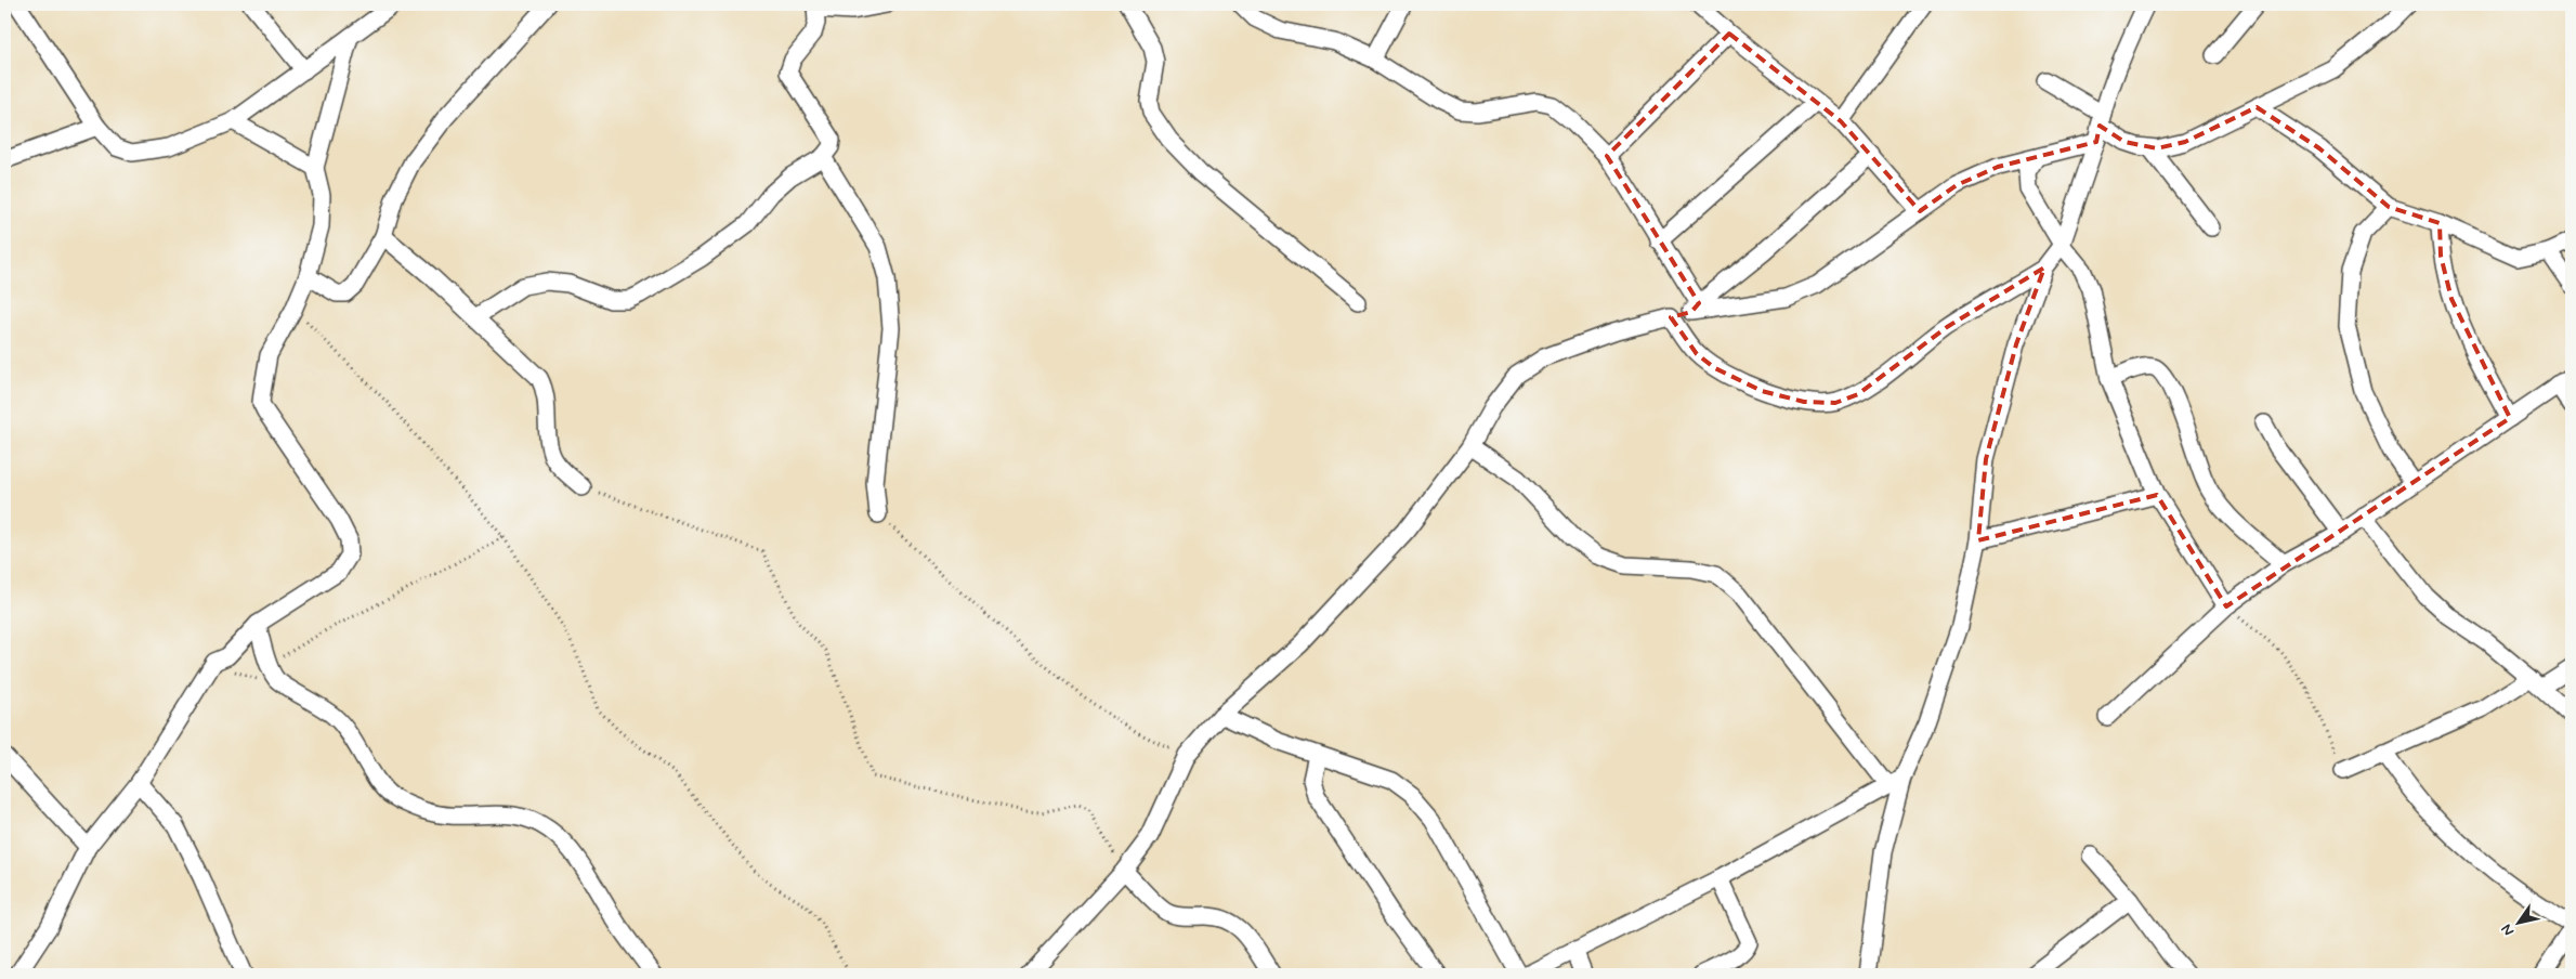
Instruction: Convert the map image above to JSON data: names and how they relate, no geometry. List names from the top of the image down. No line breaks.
{"north":"bottom left"}
